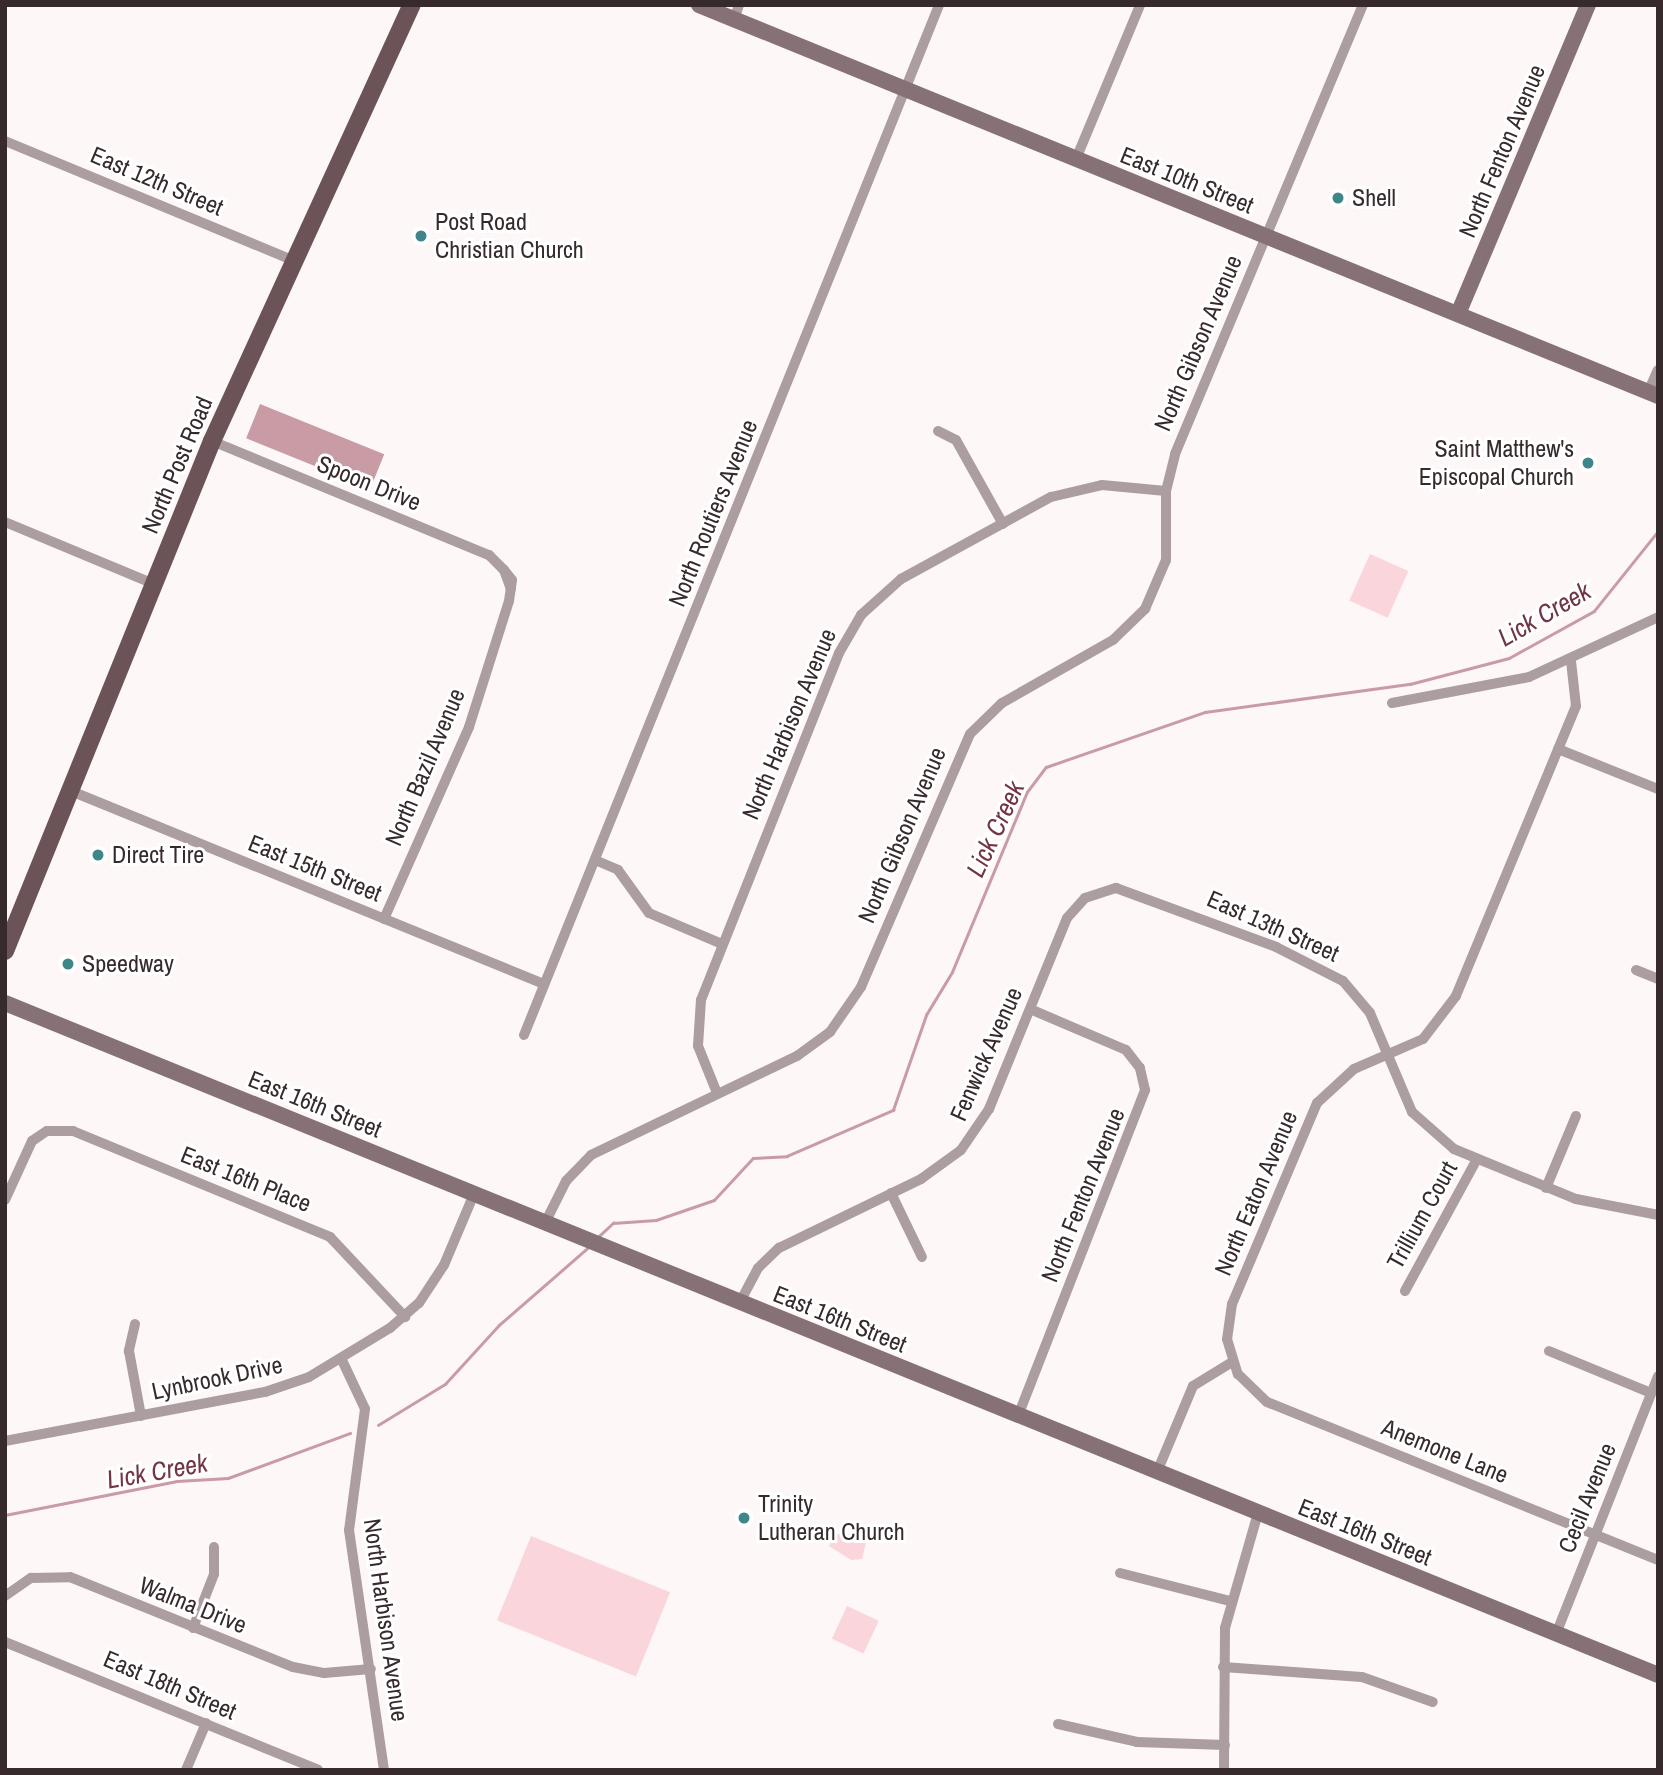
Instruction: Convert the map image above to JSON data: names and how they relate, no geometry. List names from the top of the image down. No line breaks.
{"streets":{"main road":["North Post Road"],"street":["North Fenton Avenue","East 10th Street","East 12th Street","North Gibson Avenue","Spoon Drive","North Routiers Avenue","North Harbison Avenue","North Bazil Avenue","East 15th Street","East 13th Street","Fenwick Avenue","East 16th Street","East 16th Place","North Eaton Avenue","Trillium Court","Lynbrook Drive","Anemone Lane","Cecil Avenue","Walma Drive","East 18th Street"]},"crossings":[["North Fenton Avenue","East 10th Street"],["North Fenton Avenue","Fenwick Avenue"],["North Fenton Avenue","East 16th Street"],["East 10th Street","North Gibson Avenue"],["East 10th Street","North Routiers Avenue"],["East 12th Street","North Post Road"],["North Gibson Avenue","North Harbison Avenue"],["North Gibson Avenue","East 16th Street"],["North Post Road","Spoon Drive"],["North Post Road","East 15th Street"],["Spoon Drive","North Bazil Avenue"],["North Routiers Avenue","East 15th Street"],["North Harbison Avenue","Lynbrook Drive"],["North Harbison Avenue","Walma Drive"],["North Bazil Avenue","East 15th Street"],["East 13th Street","Fenwick Avenue"],["East 13th Street","North Eaton Avenue"],["East 13th Street","Trillium Court"],["Fenwick Avenue","East 16th Street"],["East 16th Street","Lynbrook Drive"],["East 16th Street","Cecil Avenue"],["East 16th Place","Lynbrook Drive"],["North Eaton Avenue","Anemone Lane"],["Anemone Lane","Cecil Avenue"]],"water":["Lick Creek"],"places":["Shell","Post Road Christian Church","Saint Matthew's Episcopal Church","Direct Tire","Speedway","Trinity Lutheran Church"]}
